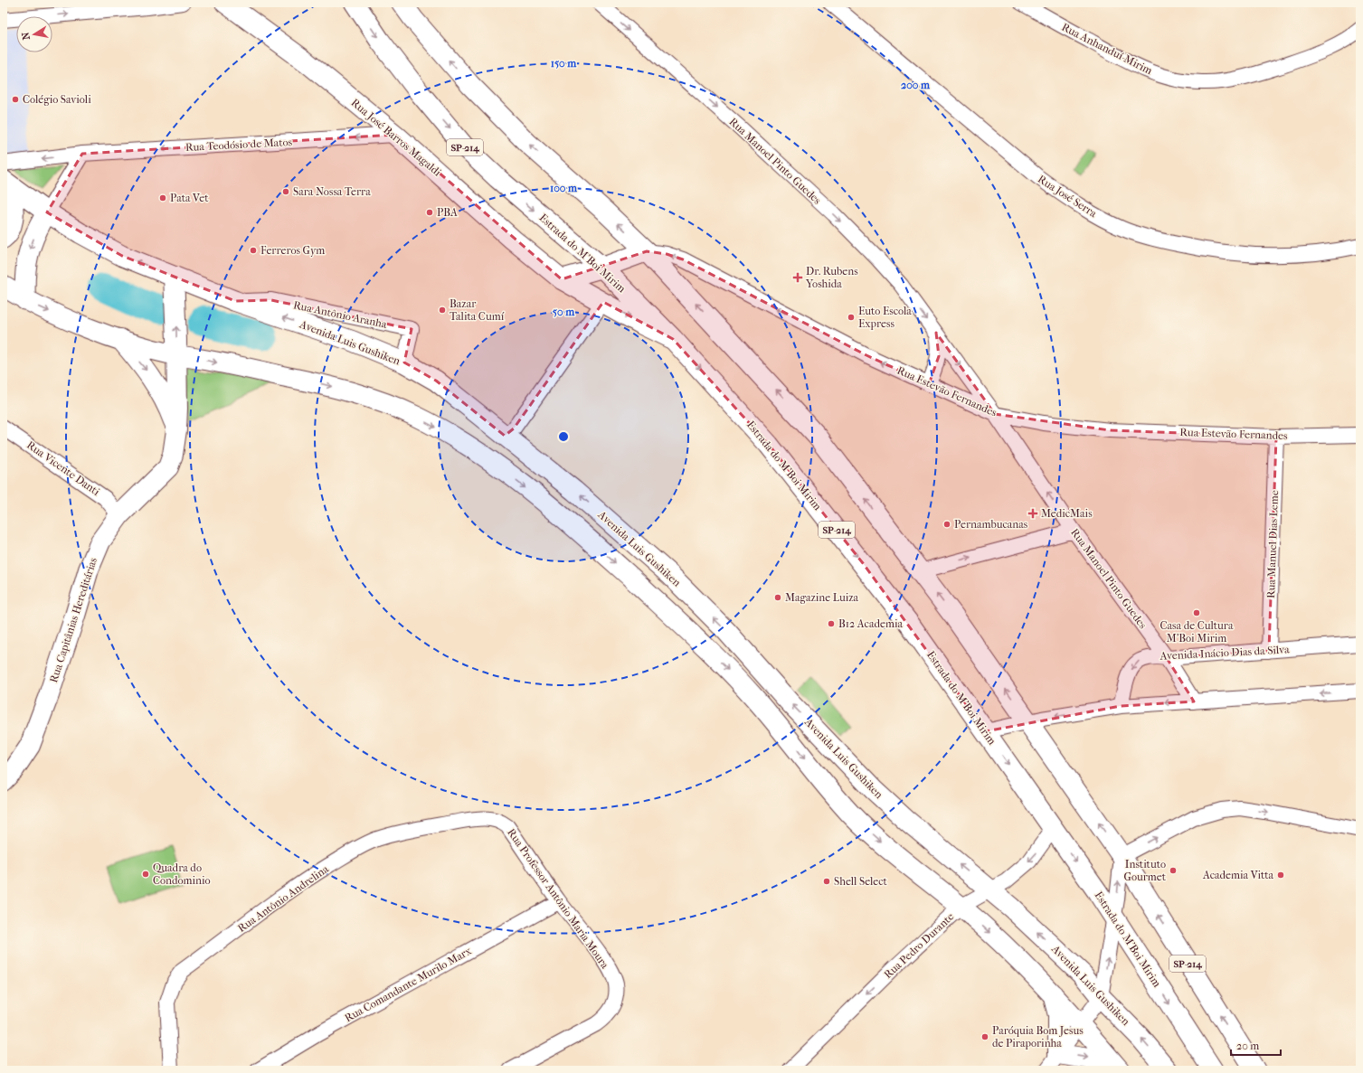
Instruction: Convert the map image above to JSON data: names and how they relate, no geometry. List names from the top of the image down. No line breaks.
{"streets":{"main road":["Rua José Barros Magaldi","SP-214","Estrada do M'Boi Mirim","Avenida Luis Gushiken","Rua Capitânias Hereditárias"],"street":["Rua Anhanduí-Mirim","Rua Teodósio de Matos","Rua Manoel Pinto Guedes","Rua José Serra","Rua Antônio Aranha","Rua Estevão Fernandes","Rua Vicente Danti","Rua Manuel Dias Leme","Avenida Inácio Dias da Silva","Rua Antônio Andrelina","Rua Professor Antônio Maria Moura","Rua Pedro Durante","Rua Comandante Murilo Marx"]},"crossings":[["Rua José Barros Magaldi","Rua Teodósio de Matos"],["Rua José Barros Magaldi","Estrada do M'Boi Mirim"],["SP-214","Rua Estevão Fernandes"],["Rua Manoel Pinto Guedes","Rua Estevão Fernandes"],["Rua Manoel Pinto Guedes","Avenida Inácio Dias da Silva"],["Estrada do M'Boi Mirim","Rua Pedro Durante"],["Rua Antônio Aranha","Avenida Luis Gushiken"],["Avenida Luis Gushiken","Rua Capitânias Hereditárias"],["Avenida Luis Gushiken","Rua Pedro Durante"],["Rua Estevão Fernandes","Rua Manuel Dias Leme"],["Rua Vicente Danti","Rua Capitânias Hereditárias"],["Rua Manuel Dias Leme","Avenida Inácio Dias da Silva"],["Rua Antônio Andrelina","Rua Professor Antônio Maria Moura"],["Rua Professor Antônio Maria Moura","Rua Comandante Murilo Marx"]],"one_way":["Rua Teodósio de Matos","Rua Estevão Fernandes","Rua Pedro Durante"],"places":{"other":["Colégio Savioli","Sara Nossa Terra","Pata Vet","PBA","Ferreros Gym","Bazar Talita Cumí","Euto Escola Express","Pernambucanas","Magazine Luiza","Casa de Cultura M'Boi Mirim","B12 Academia","Instituto Gourmet","Quadra do Condominio","Academia Vitta","Shell Select","Paróquia Bom Jesus de Piraporinha"],"health":["Dr. Rubens Yoshida","MedicMais"]},"scale_bar":"20 m","north":"left","rings":["150 m","200 m","100 m","50 m"]}
